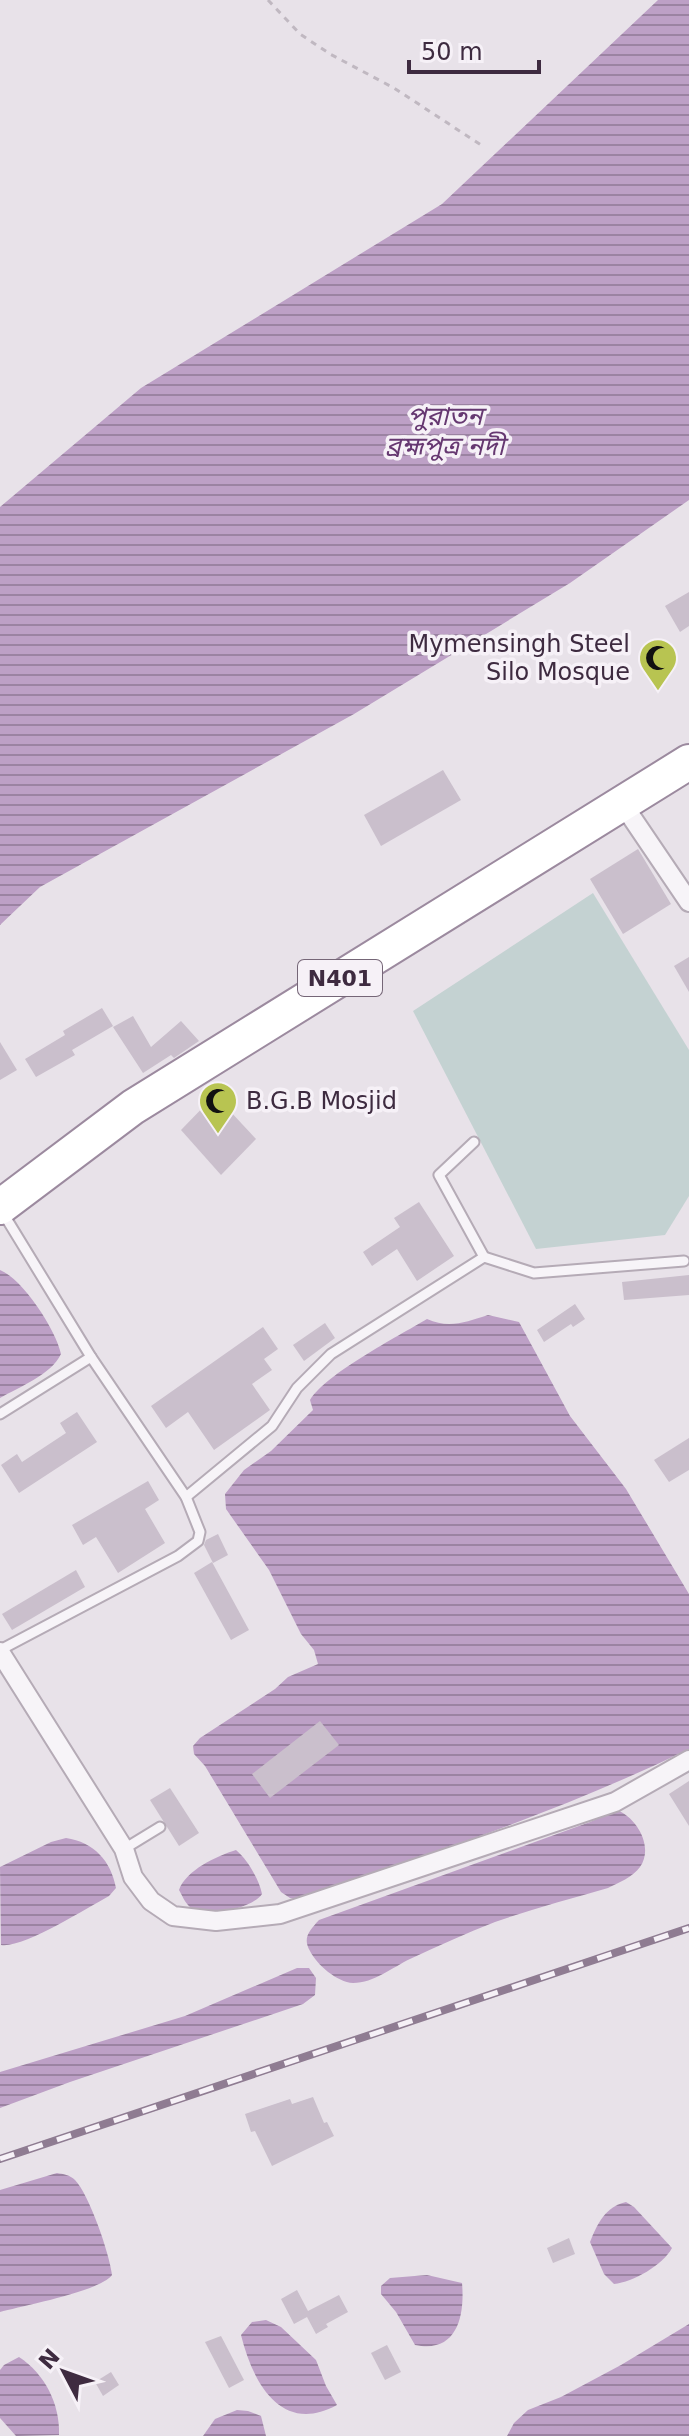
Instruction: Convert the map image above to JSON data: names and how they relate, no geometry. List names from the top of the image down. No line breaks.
{"streets":{"highway":["N401"]},"water":["পুরাতন ব্রহ্মপুত্র নদী"],"places":{"mosque":["Mymensingh Steel Silo Mosque","B.G.B Mosjid"]},"scale_bar":"50 m","north":"top left"}
